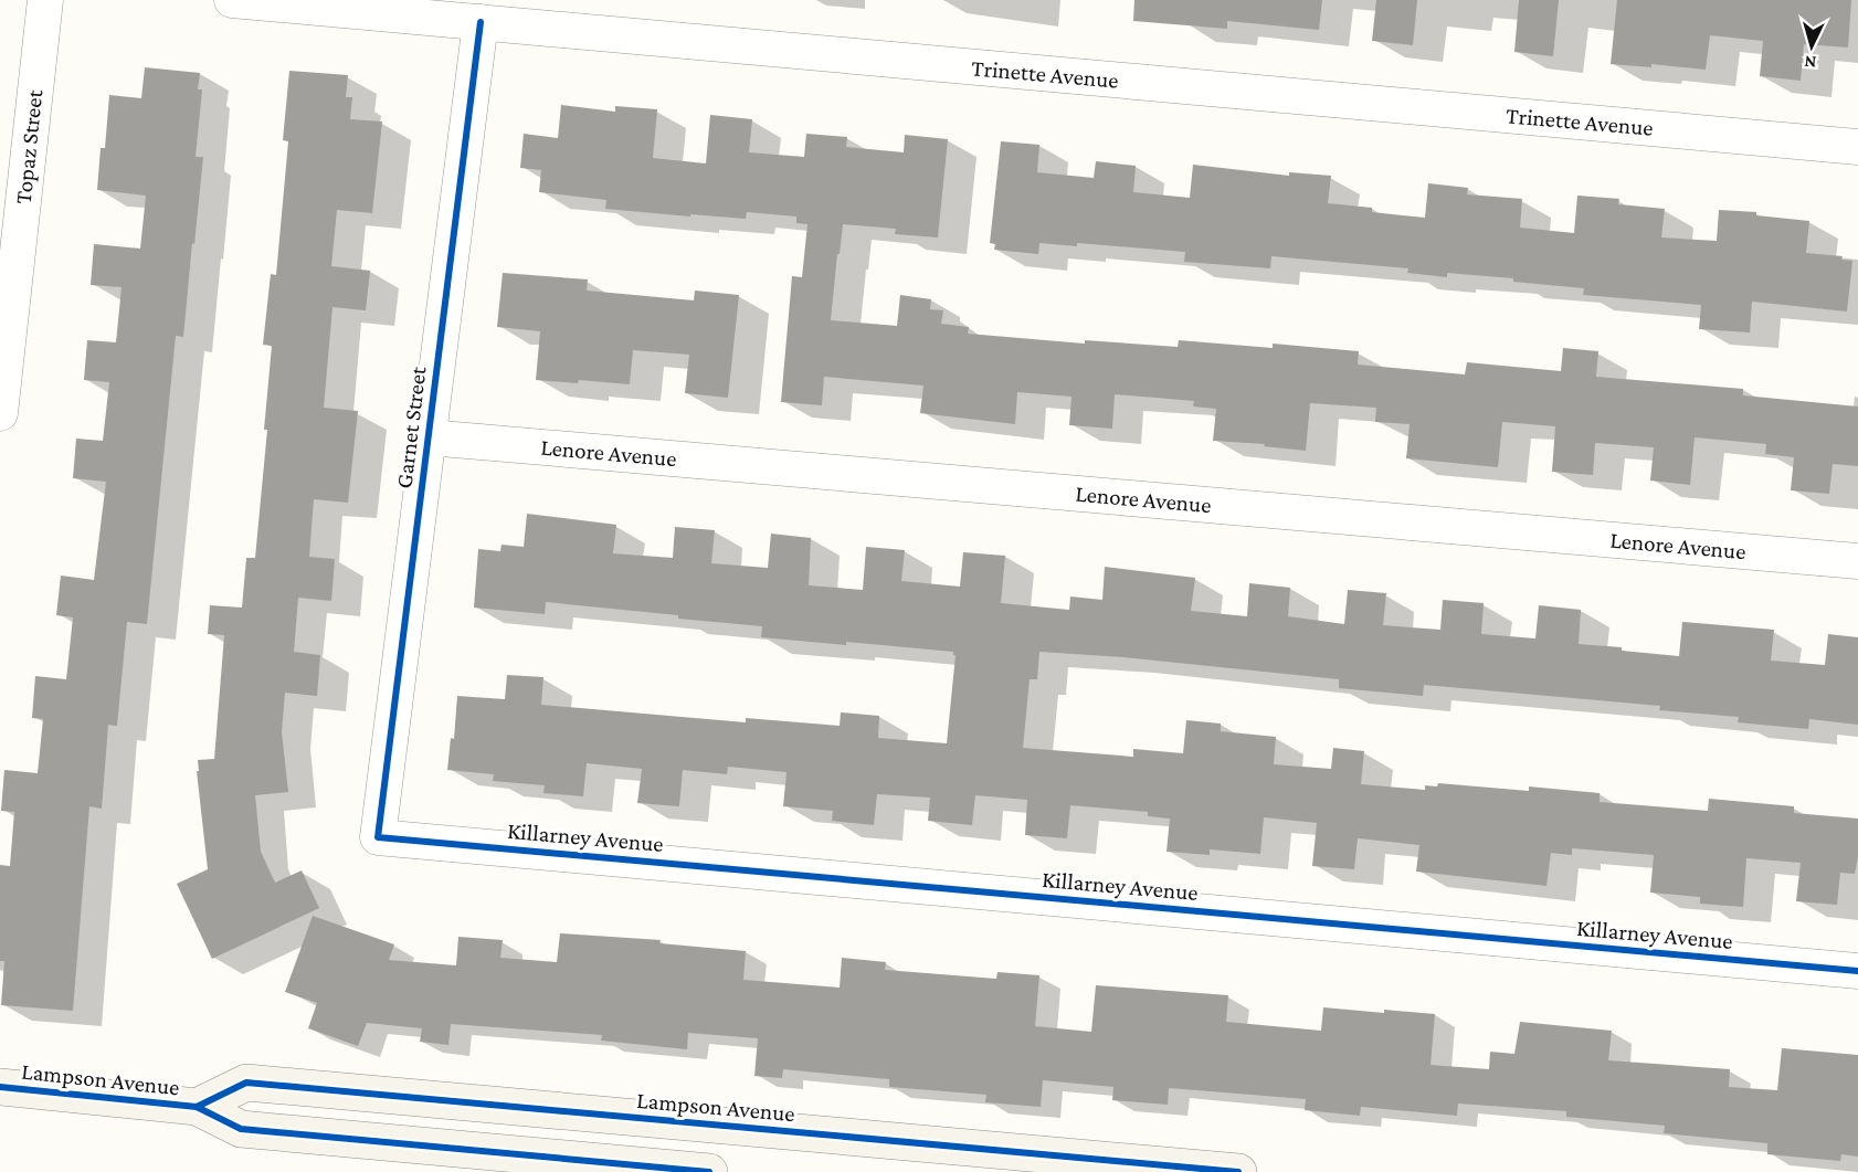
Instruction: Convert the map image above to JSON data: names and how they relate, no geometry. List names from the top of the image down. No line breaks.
{"streets":{"main road":["Lampson Avenue"],"street":["Trinette Avenue","Topaz Street","Garnet Street","Lenore Avenue","Killarney Avenue"]},"crossings":[["Trinette Avenue","Garnet Street"],["Garnet Street","Lenore Avenue"],["Garnet Street","Killarney Avenue"]],"north":"bottom"}
